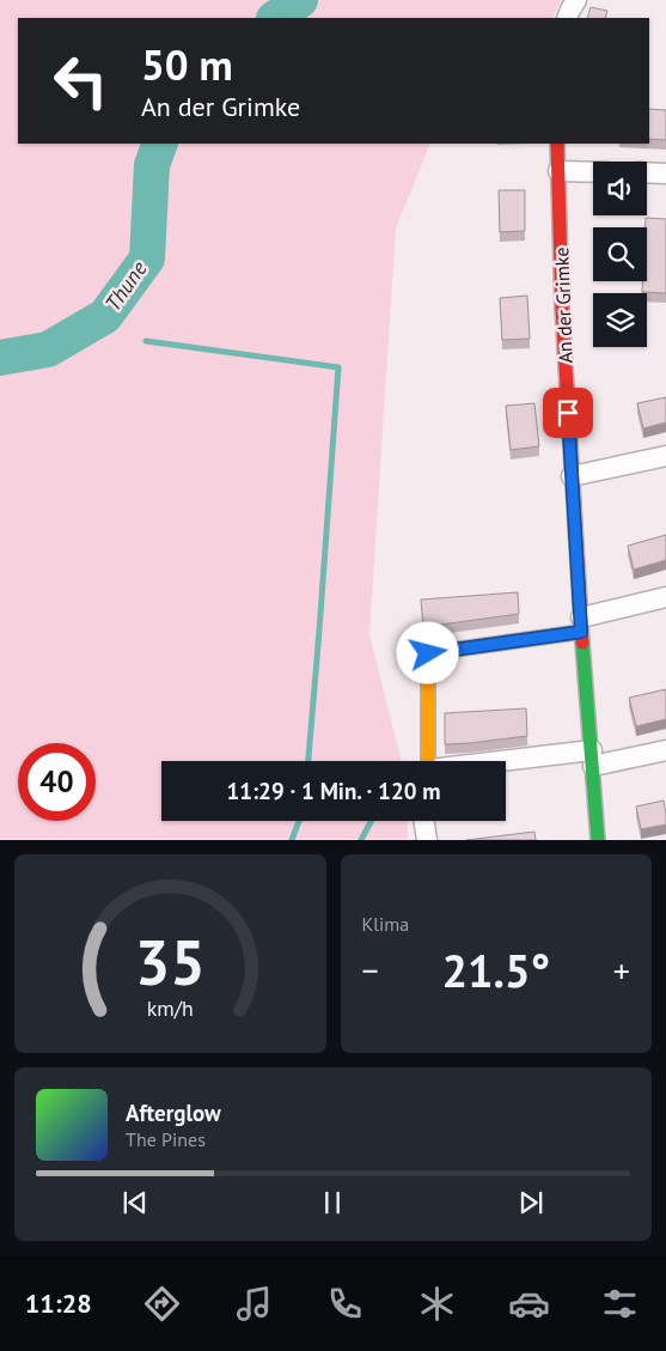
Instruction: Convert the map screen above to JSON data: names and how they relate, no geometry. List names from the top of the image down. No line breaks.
{"streets":{"street":["An der Grimke"]},"water":["Thune"],"page":{"turn":["50 m","An der Grimke"],"limit":"40","trip":"11:29 · 1 Min. · 120 m","tile":"Klima","heat":["−","21.5°","+"],"song":["Afterglow","The Pines"],"tabs":"11:28","gauge":["35","km/h"]}}
